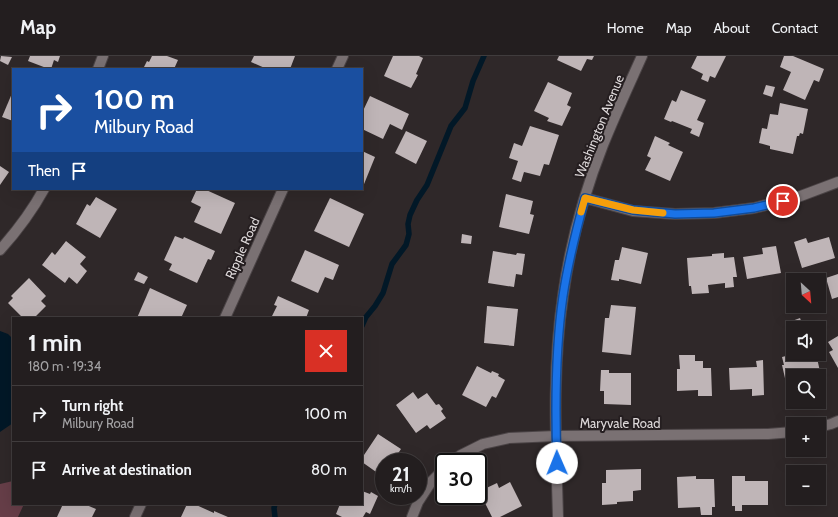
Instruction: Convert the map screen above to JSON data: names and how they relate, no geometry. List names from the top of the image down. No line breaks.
{"streets":{"street":["Washington Avenue","Ripple Road","Maryvale Road"]},"crossings":[["Washington Avenue","Maryvale Road"]],"north":"bottom right","page":{"header":"Map","nav":["Home","Map","About","Contact"],"turn":["100 m","Milbury Road"],"then":"Then","map_buttons":["+","−"],"heading":["1 min","180 m · 19:34"],"list":[{"name":"Turn right","note":"Milbury Road","value":"100 m"},{"name":"Arrive at destination","value":"80 m"}],"speed":"21 km/h","limit":"30"}}
